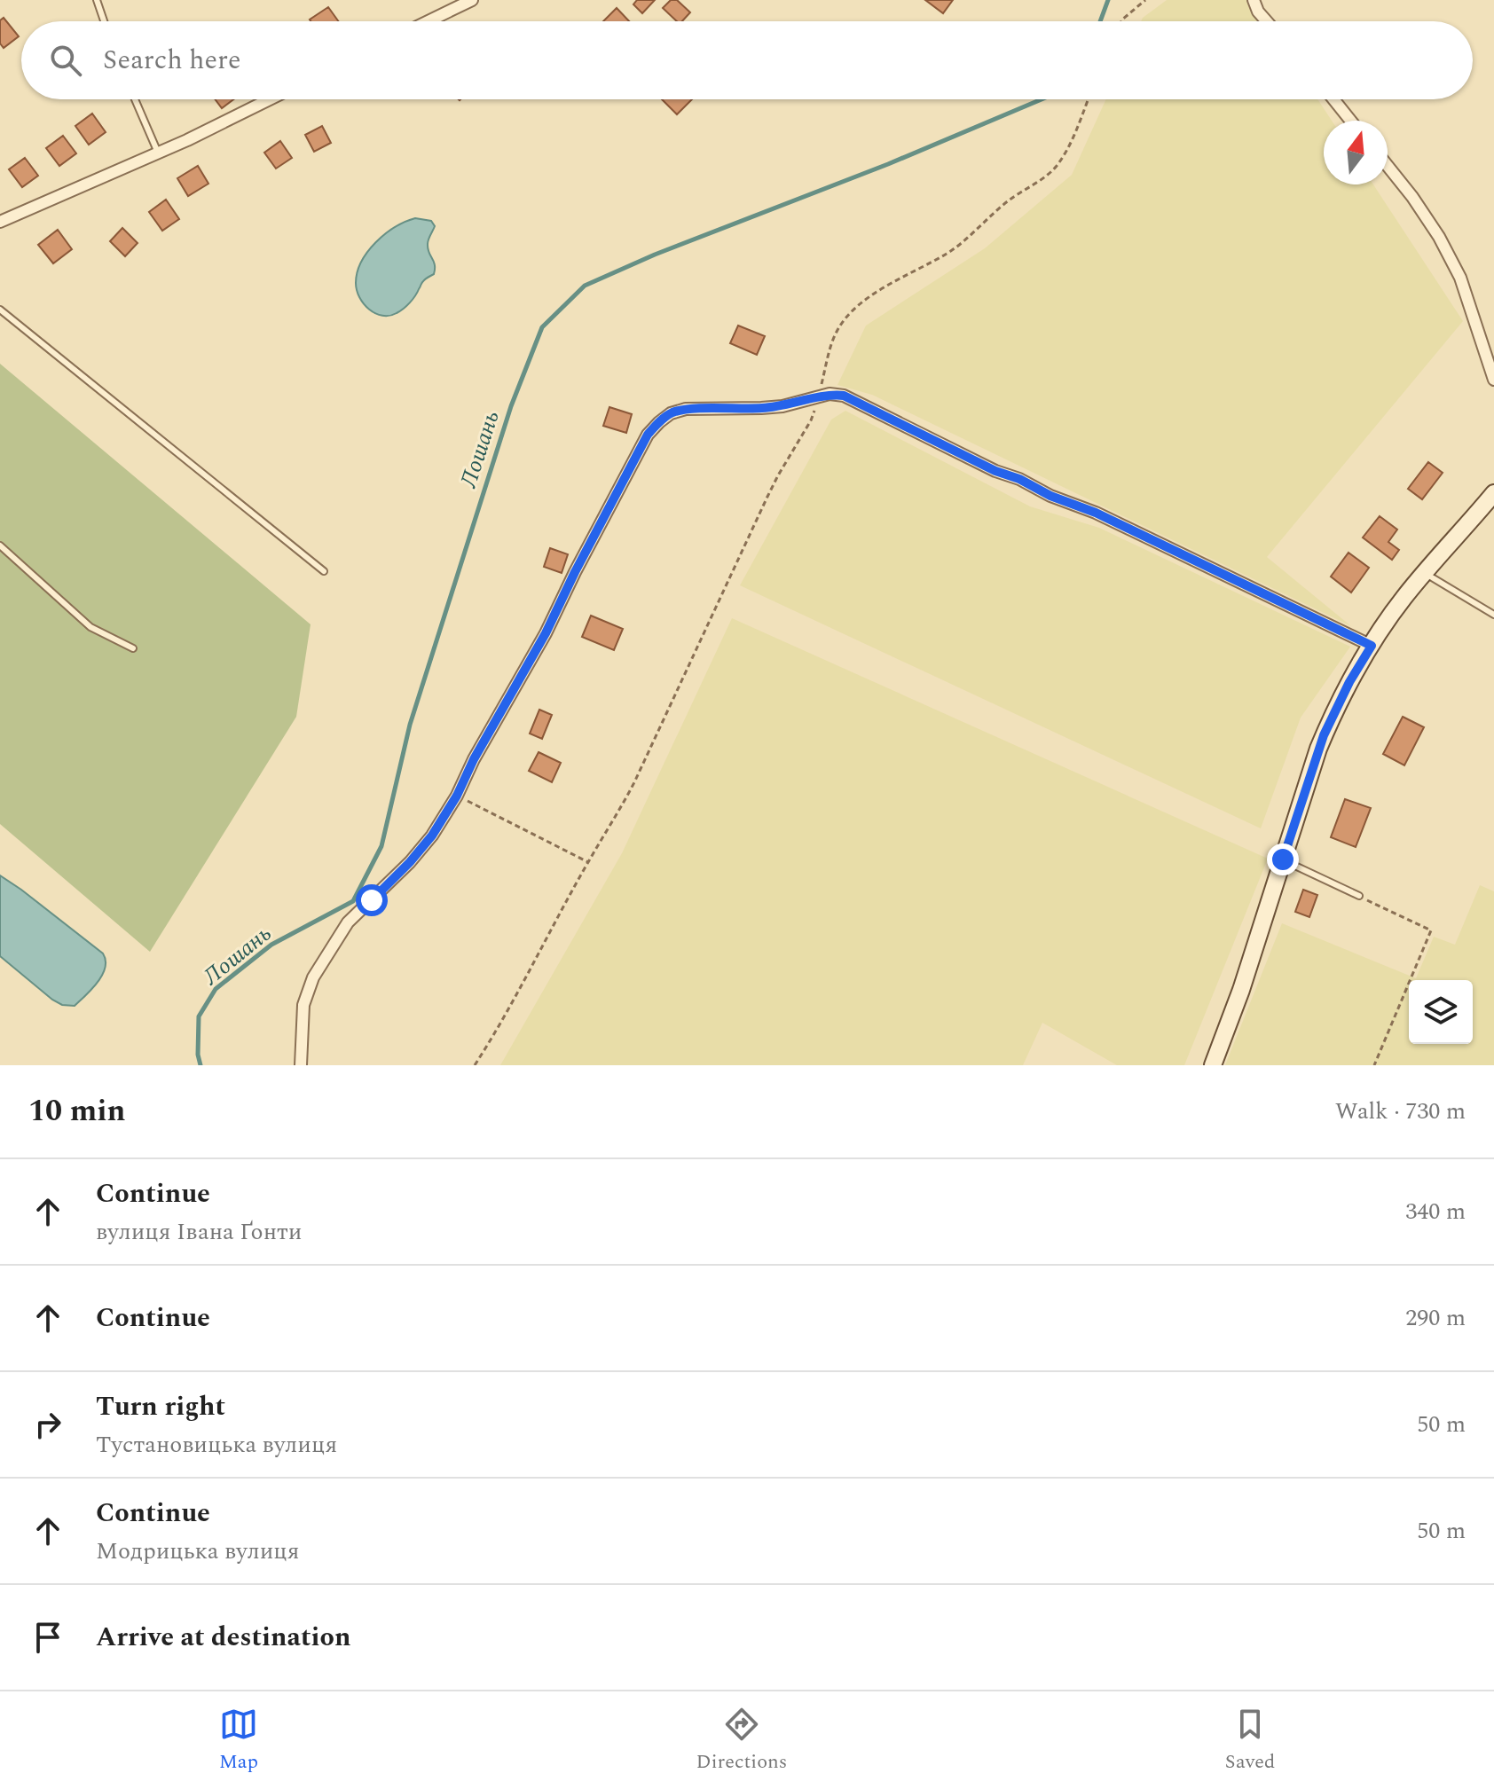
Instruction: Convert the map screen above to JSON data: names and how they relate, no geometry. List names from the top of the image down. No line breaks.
{"water":["Лошань"],"north":"top","page":{"search":"Search here","heading":["10 min","Walk · 730 m"],"list":[["Continue","вулиця Івана Ґонти","340 m"],["Continue","290 m"],["Turn right","Тустановицька вулиця","50 m"],["Continue","Модрицька вулиця","50 m"],"Arrive at destination"],"nav":["Map","Directions","Saved"]}}
